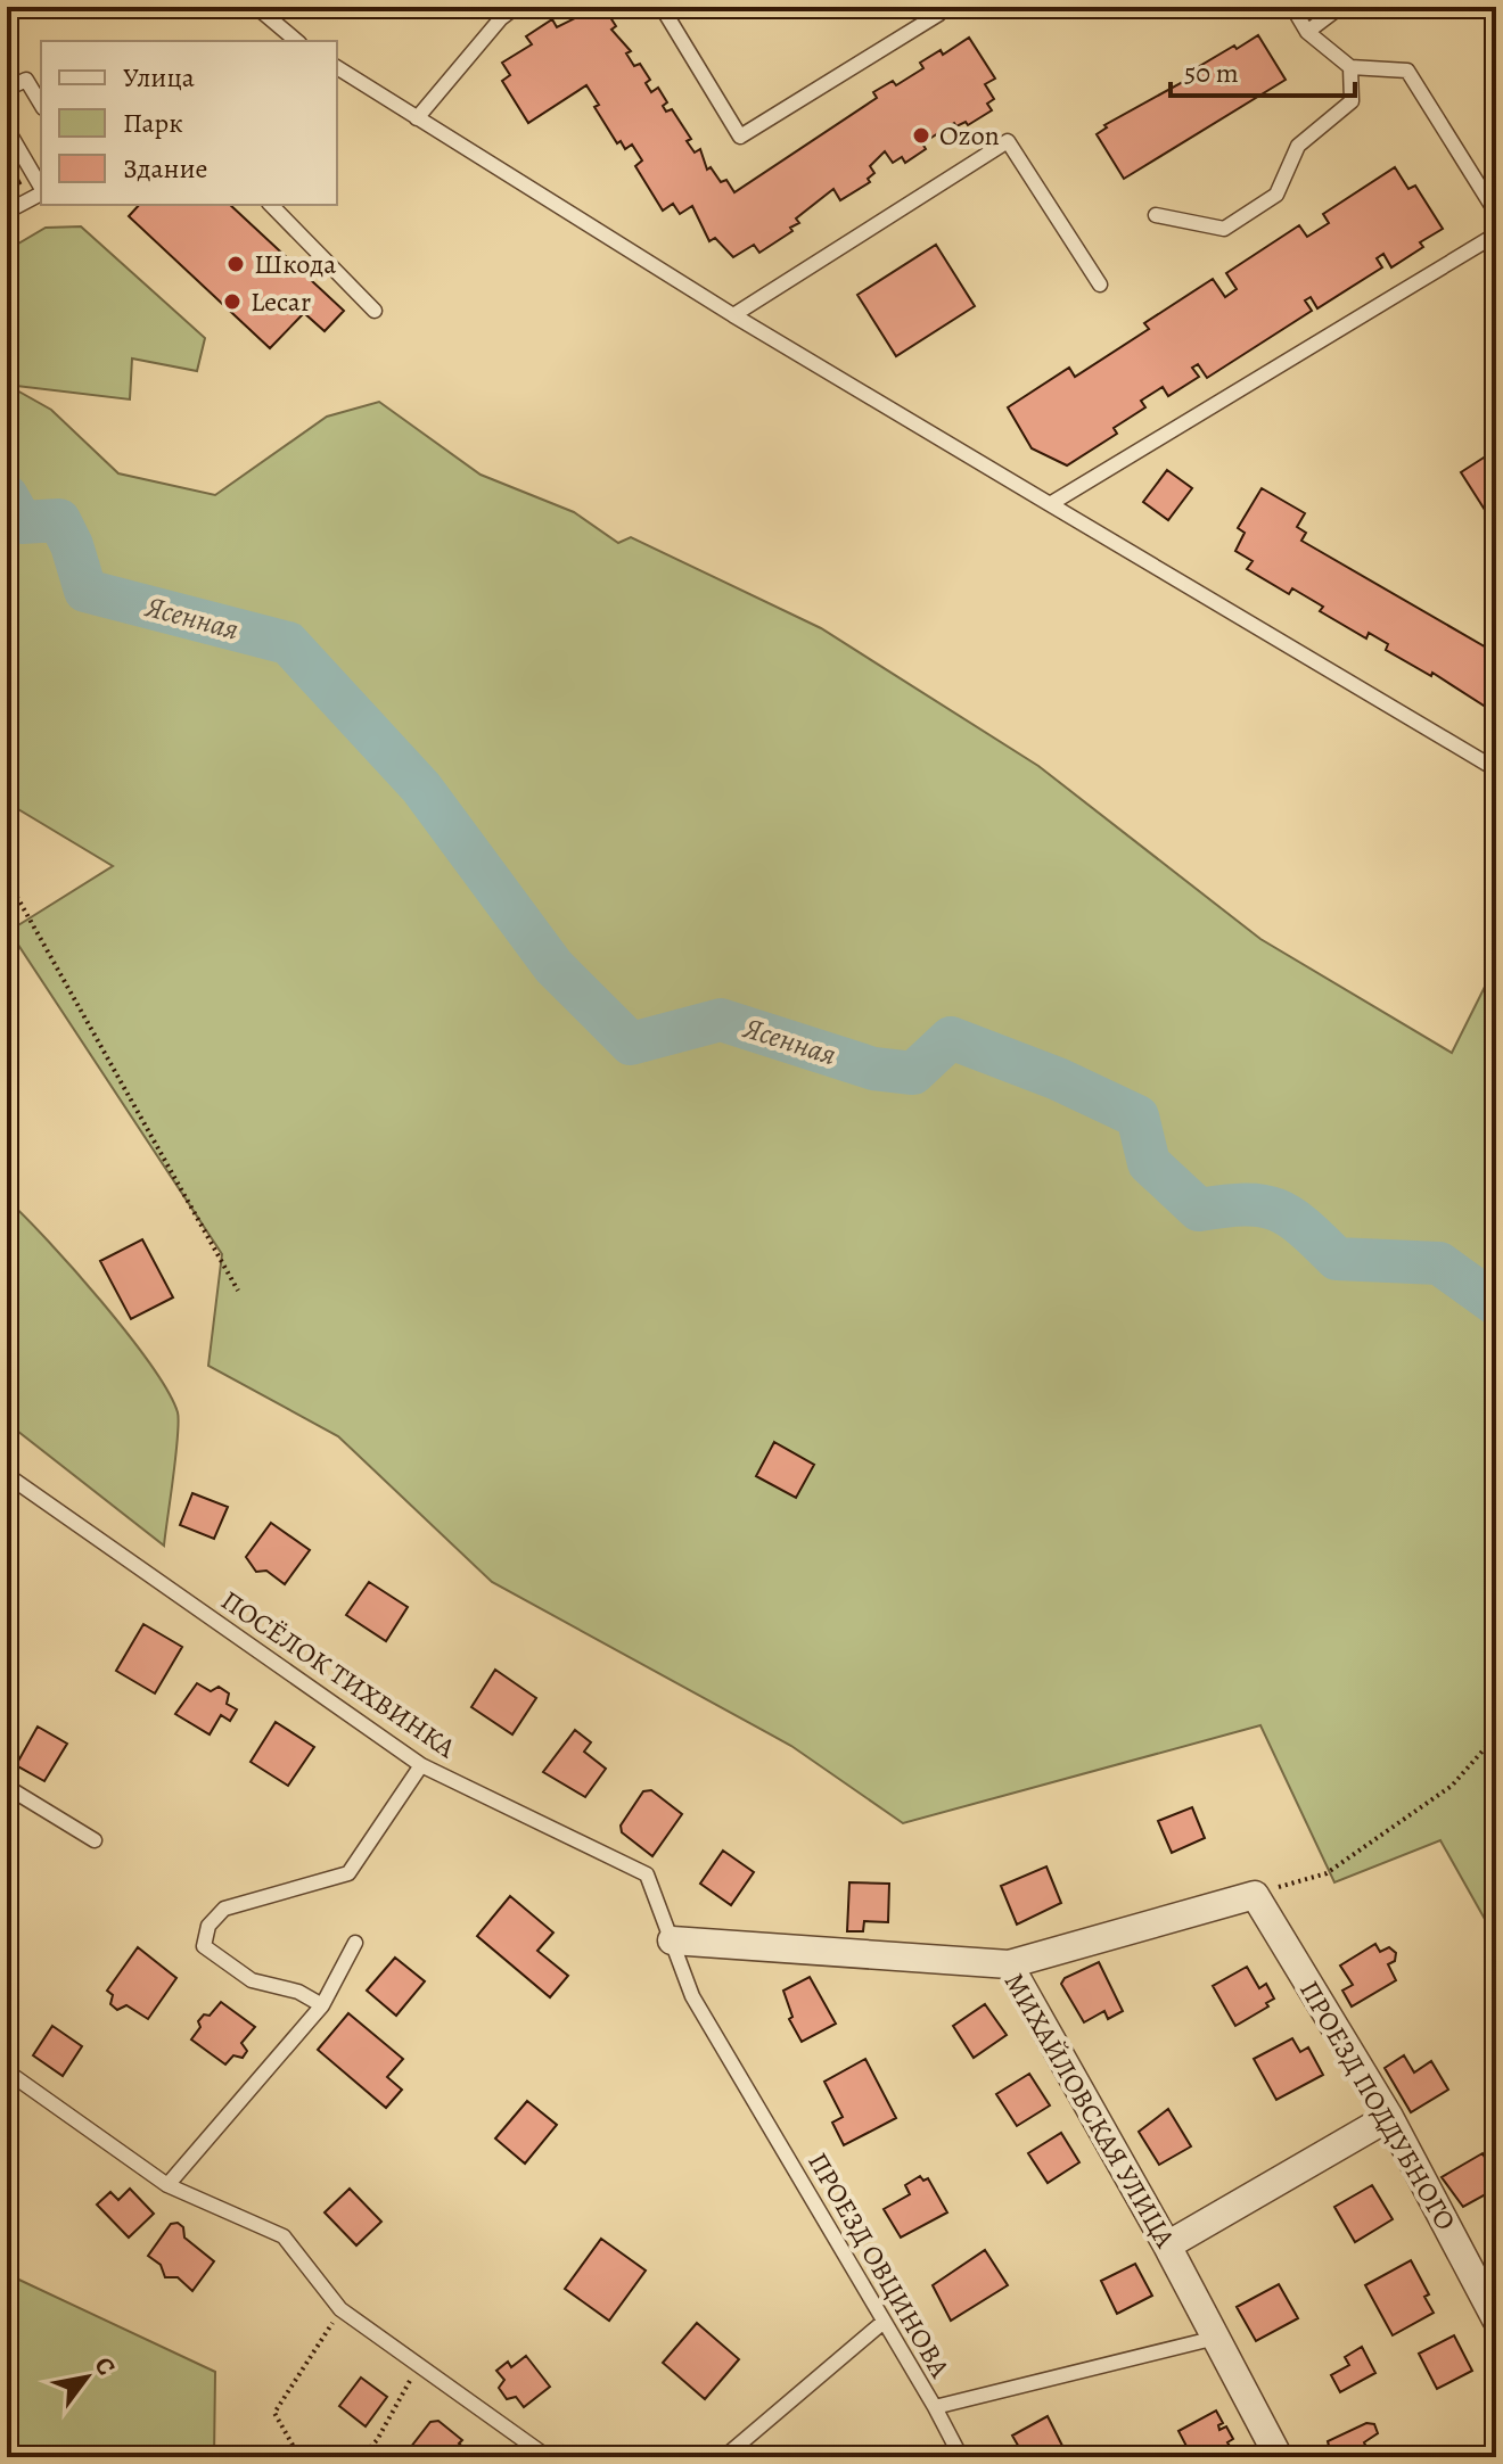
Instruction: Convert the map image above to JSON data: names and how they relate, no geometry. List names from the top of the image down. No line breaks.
{"streets":{"street":["ПРОЕЗД ПОДДУБНОГО","МИХАЙЛОВСКАЯ УЛИЦА"],"lane":["ПОСЁЛОК ТИХВИНКА","ПРОЕЗД ОВЦИНОВА"]},"crossings":[["ПОСЁЛОК ТИХВИНКА","МИХАЙЛОВСКАЯ УЛИЦА"],["ПОСЁЛОК ТИХВИНКА","ПРОЕЗД ОВЦИНОВА"],["МИХАЙЛОВСКАЯ УЛИЦА","ПРОЕЗД ОВЦИНОВА"]],"water":["Ясенная"],"places":["Ozon","Шкода","Lecar"],"legend":["Улица","Парк","Здание"],"scale_bar":"50 m","north":"top right"}
